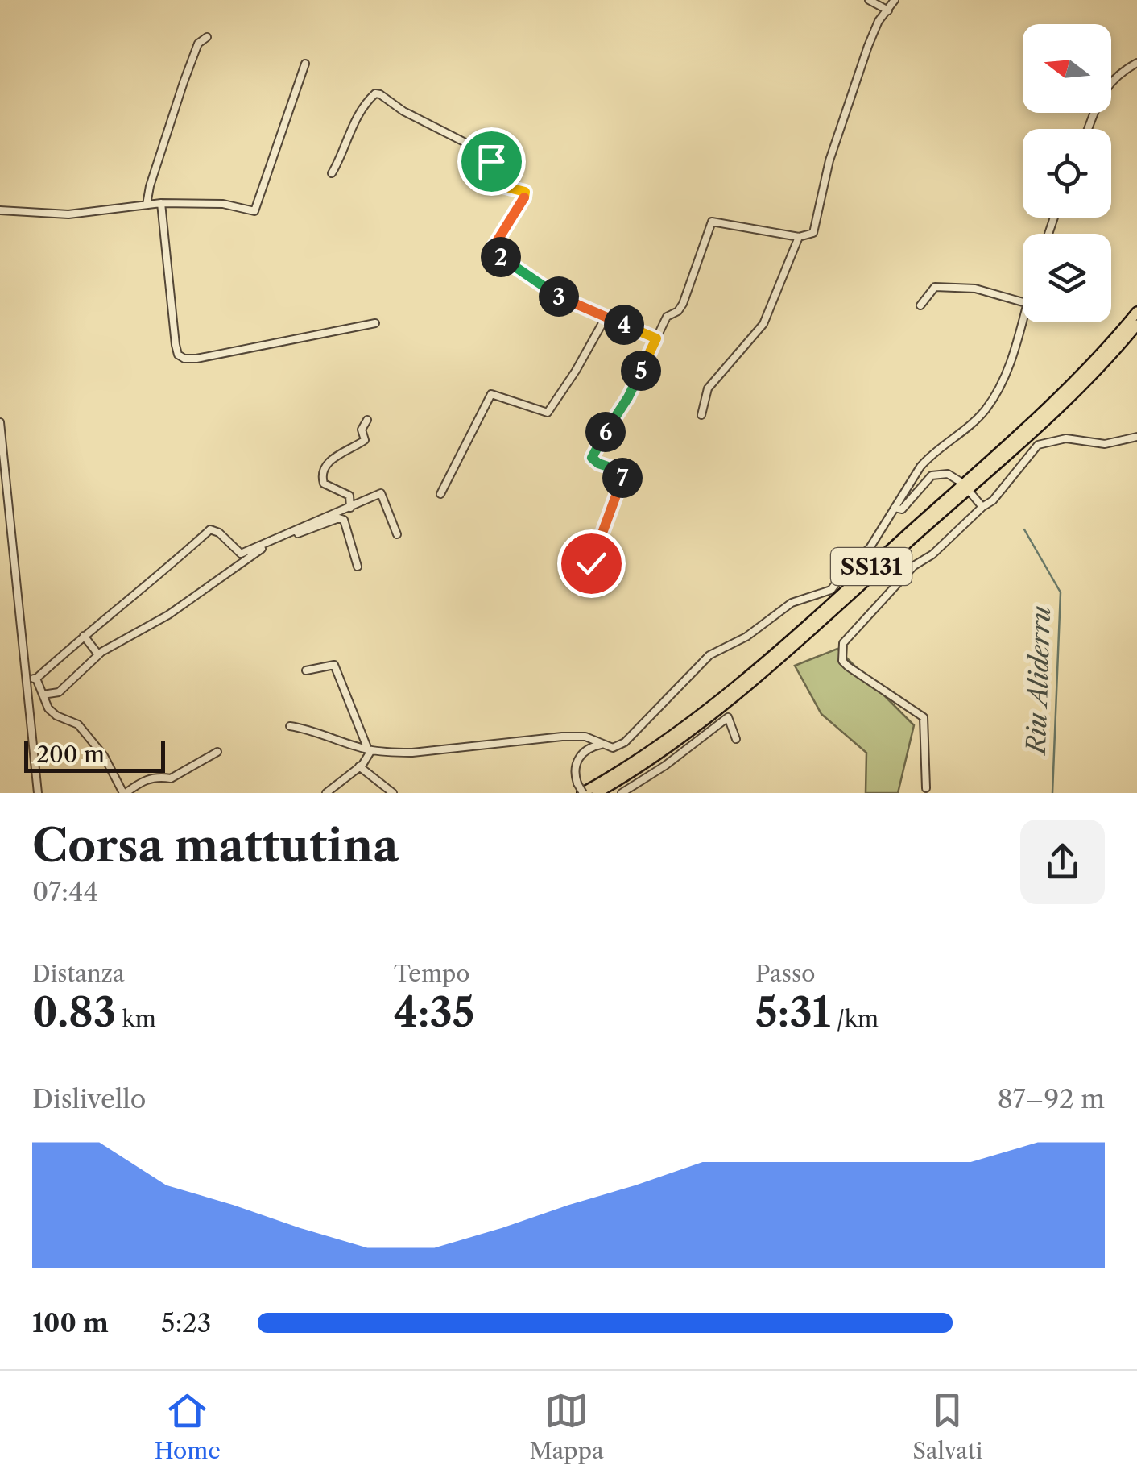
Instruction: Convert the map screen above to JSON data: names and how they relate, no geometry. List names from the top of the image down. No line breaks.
{"streets":{"highway":["SS131"]},"water":["Riu Aliderru"],"scale_bar":"200 m","north":"left","page":{"pins":["2","3","4","5","6","7"],"scale":"200 m","heading":["Corsa mattutina","07:44"],"stats":[["Distanza","0.83 km"],["Tempo","4:35"],["Passo","5:31 /km"]],"chart":["Dislivello","87–92 m"],"list":[{"name":"100 m","note":"5:23"}],"tabs":["Home","Mappa","Salvati"]}}
